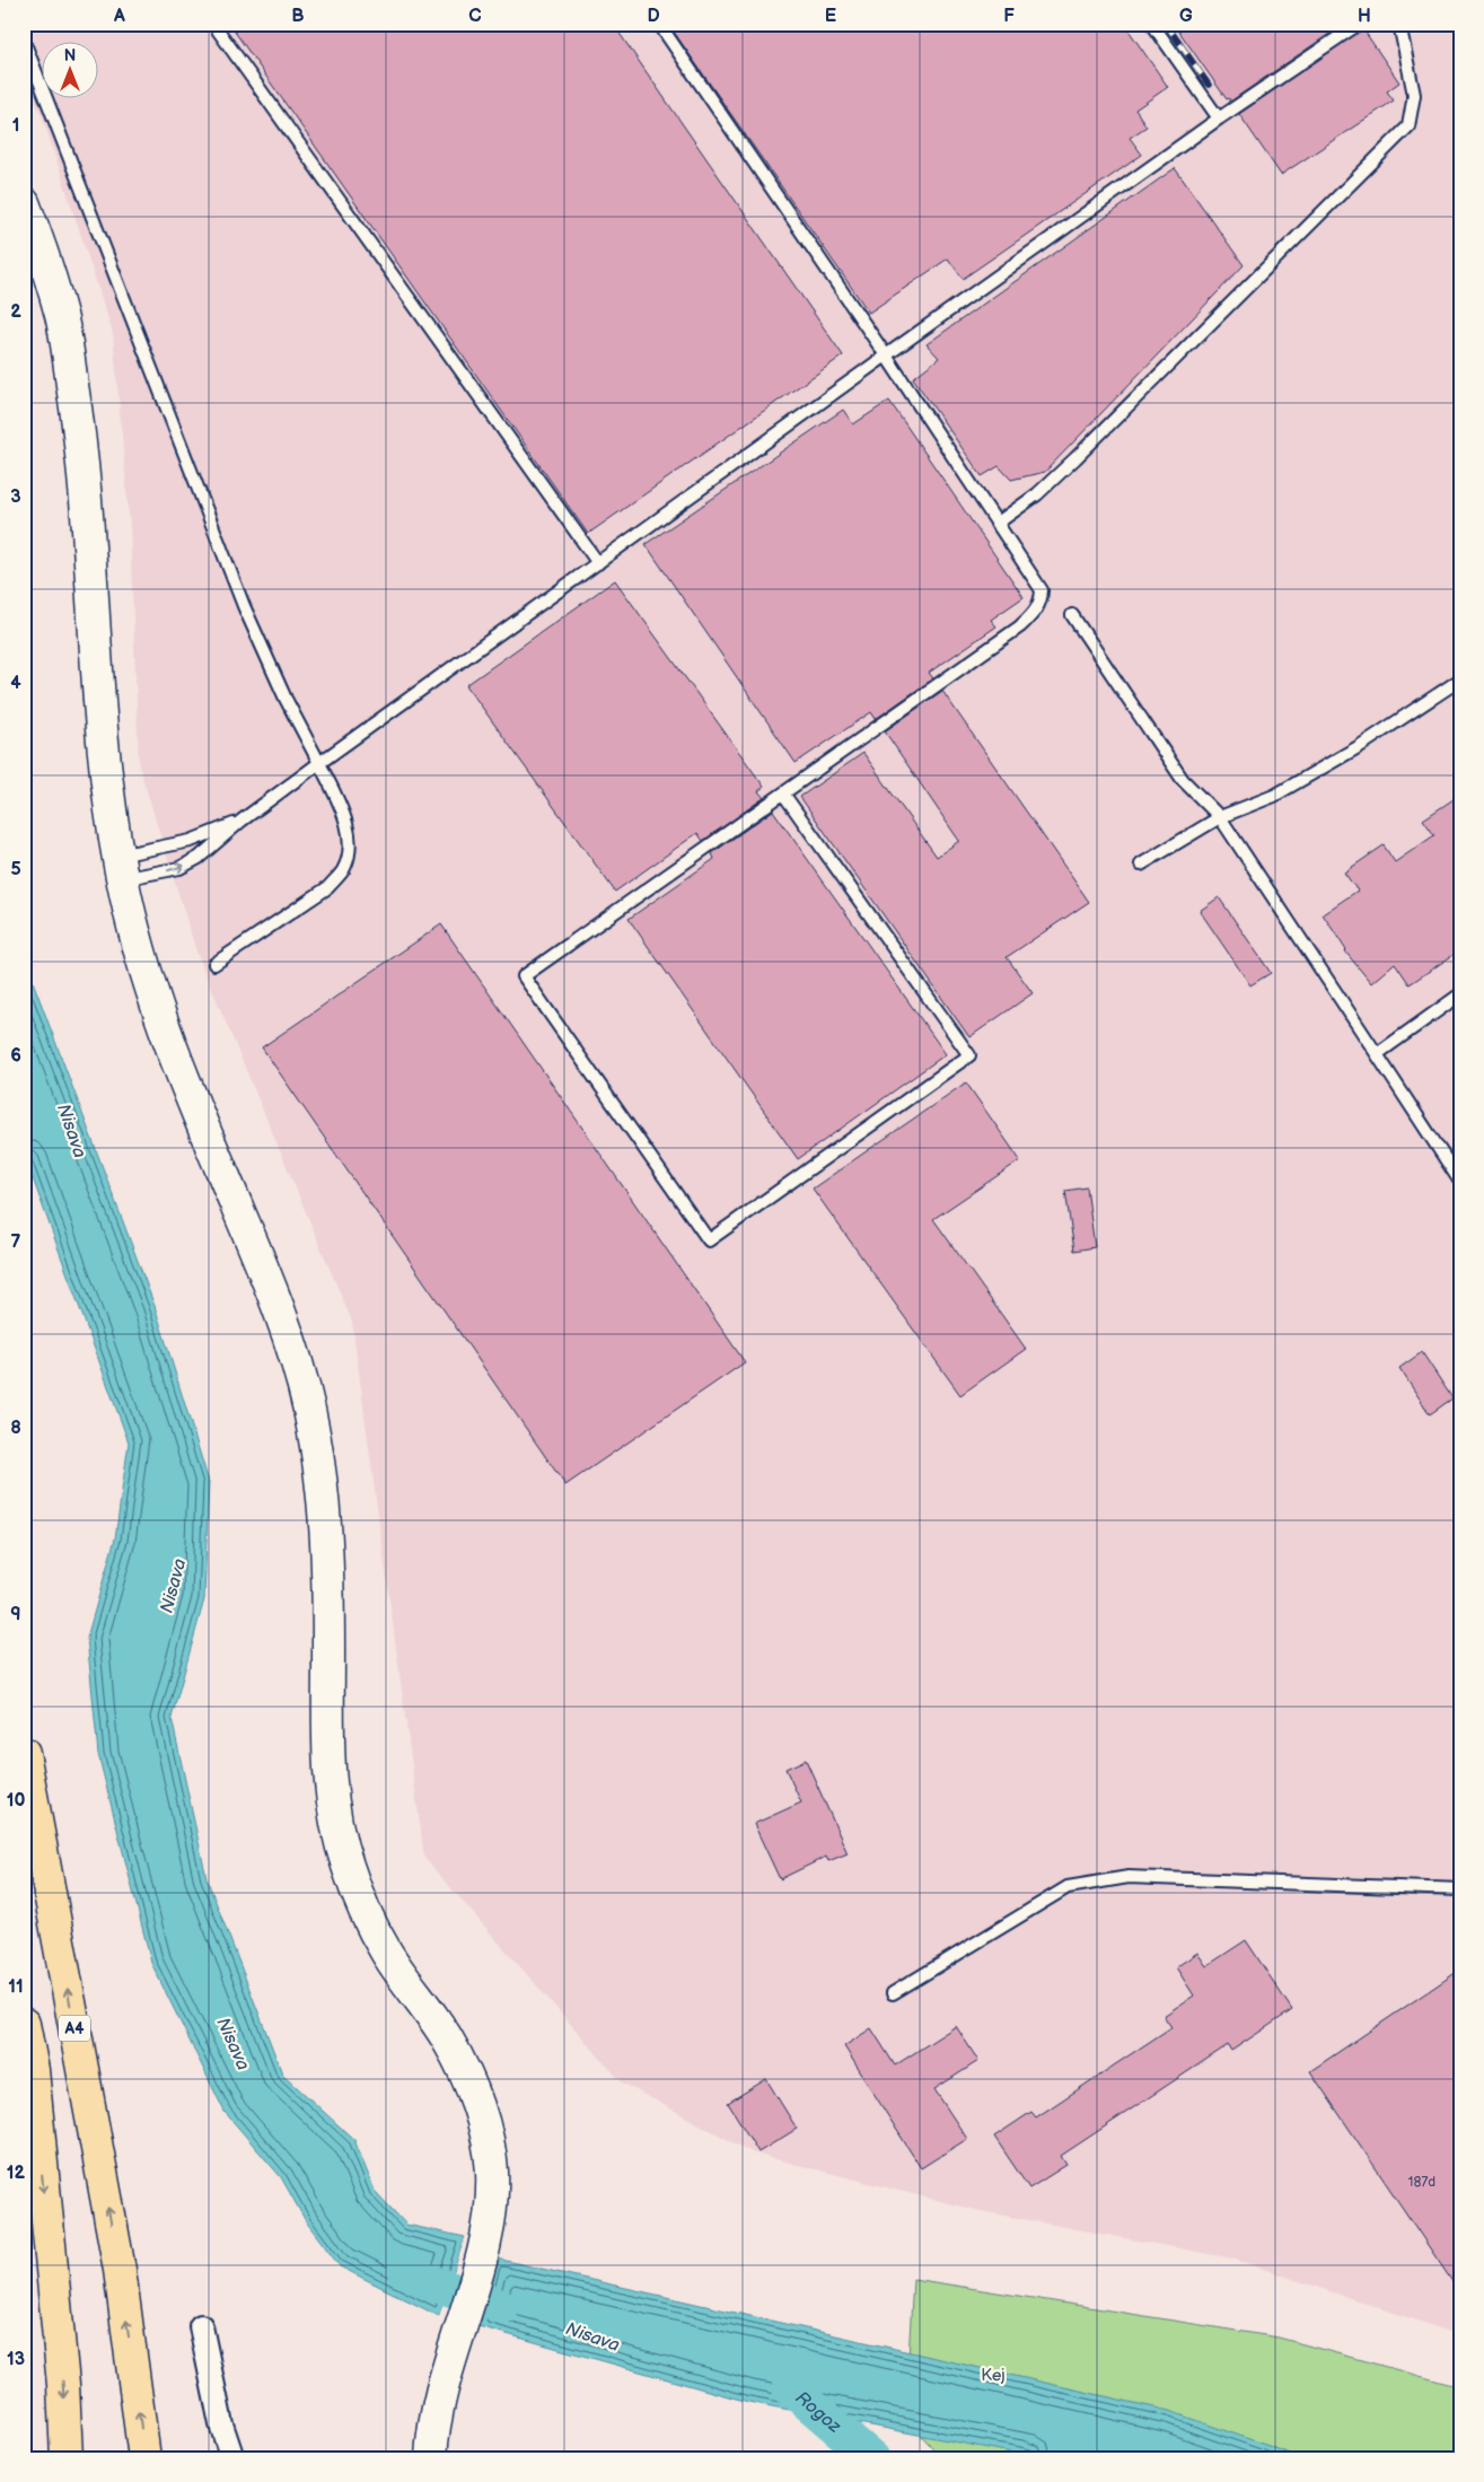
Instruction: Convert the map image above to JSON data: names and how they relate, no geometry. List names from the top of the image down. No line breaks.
{"streets":{"highway":["A4"]},"water":["Nisava","Rogoz"],"parks":["Кеј"],"house_numbers":["187d"],"north":"top","grid":{"columns":["A","B","C","D","E","F","G","H"],"rows":["1","2","3","4","5","6","7","8","9","10","11","12","13"]}}
